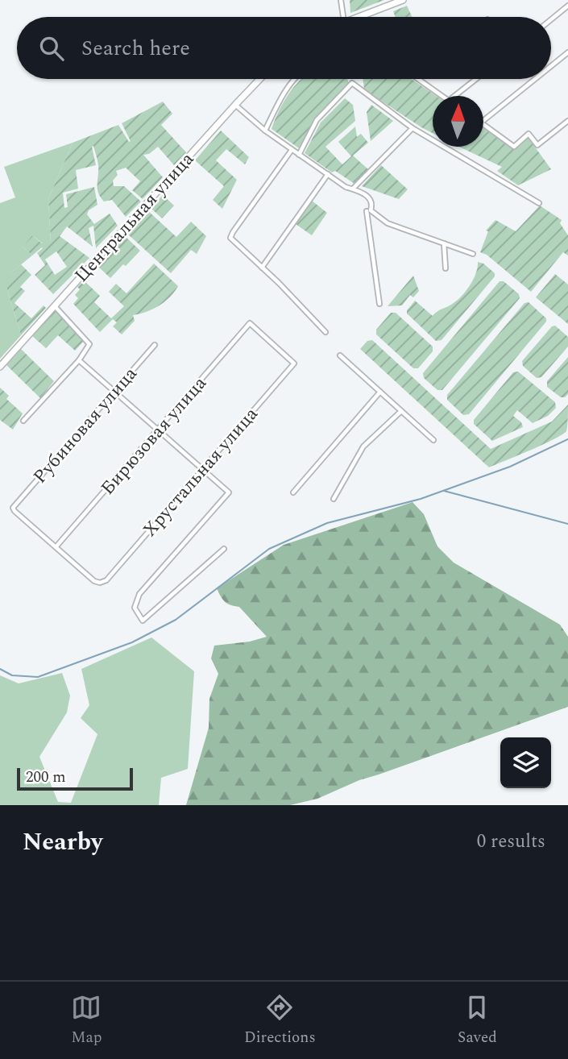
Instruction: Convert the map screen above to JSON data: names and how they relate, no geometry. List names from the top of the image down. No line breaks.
{"streets":{"main road":["Центральная улица"],"street":["Рубиновая улица","Бирюзовая улица","Хрустальная улица"]},"crossings":[["Рубиновая улица","Бирюзовая улица"],["Рубиновая улица","Хрустальная улица"],["Бирюзовая улица","Хрустальная улица"]],"scale_bar":"200 m","north":"top","page":{"search":"Search here","scale":"200 m","heading":["Nearby","0 results"],"nav":["Map","Directions","Saved"]}}
